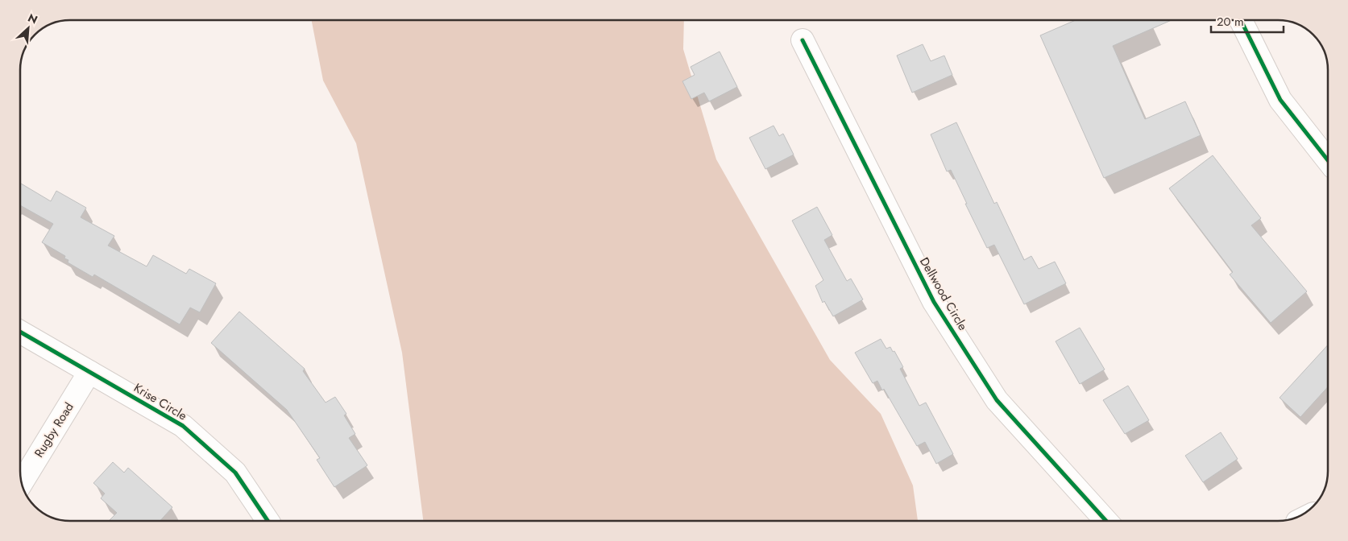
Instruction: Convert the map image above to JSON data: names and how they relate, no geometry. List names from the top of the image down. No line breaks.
{"streets":{"street":["Dellwood Circle","Krise Circle","Rugby Road"]},"crossings":[["Krise Circle","Rugby Road"]],"scale_bar":"20 m","north":"top right"}
